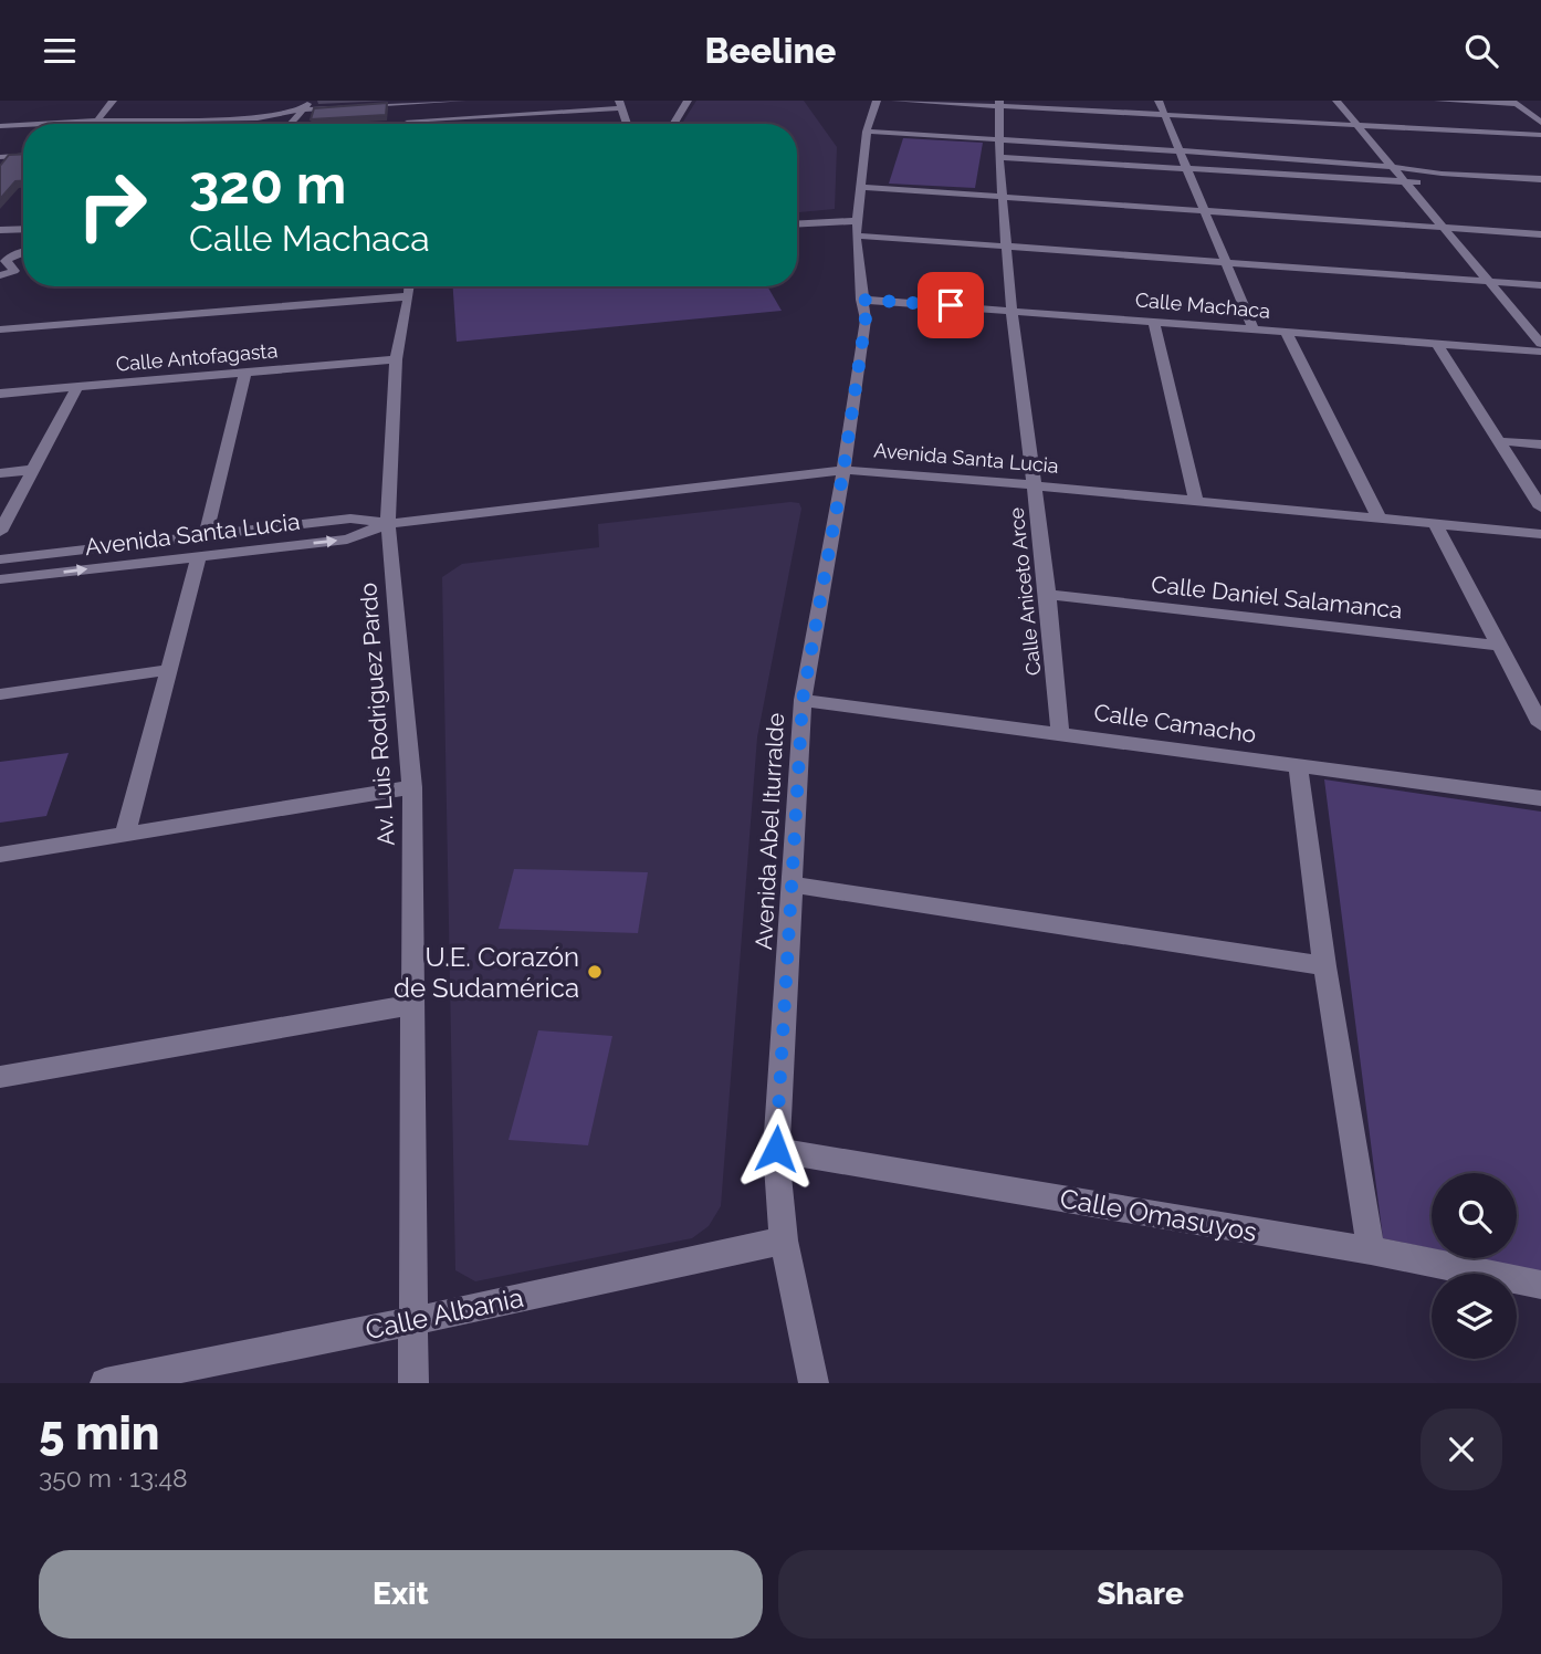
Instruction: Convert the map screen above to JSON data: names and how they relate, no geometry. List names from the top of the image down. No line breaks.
{"streets":{"street":["Calle Machaca","Calle Antofagasta","Avenida Santa Lucia","Calle Aniceto Arce","Calle Daniel Salamanca","Av. Luis Rodriguez Pardo","Calle Camacho","Avenida Abel Iturralde","Calle Omasuyos","Calle Albania"]},"crossings":[["Calle Machaca","Calle Aniceto Arce"],["Calle Machaca","Avenida Abel Iturralde"],["Calle Antofagasta","Av. Luis Rodriguez Pardo"],["Avenida Santa Lucia","Calle Aniceto Arce"],["Avenida Santa Lucia","Av. Luis Rodriguez Pardo"],["Avenida Santa Lucia","Avenida Abel Iturralde"],["Calle Aniceto Arce","Calle Daniel Salamanca"],["Calle Aniceto Arce","Calle Camacho"],["Av. Luis Rodriguez Pardo","Calle Albania"],["Calle Camacho","Avenida Abel Iturralde"],["Avenida Abel Iturralde","Calle Omasuyos"],["Avenida Abel Iturralde","Calle Albania"]],"places":["U.E. Corazón de Sudamérica"],"page":{"header":"Beeline","turn":["320 m","Calle Machaca"],"heading":["5 min","350 m · 13:48"],"buttons":["Exit","Share"]}}
